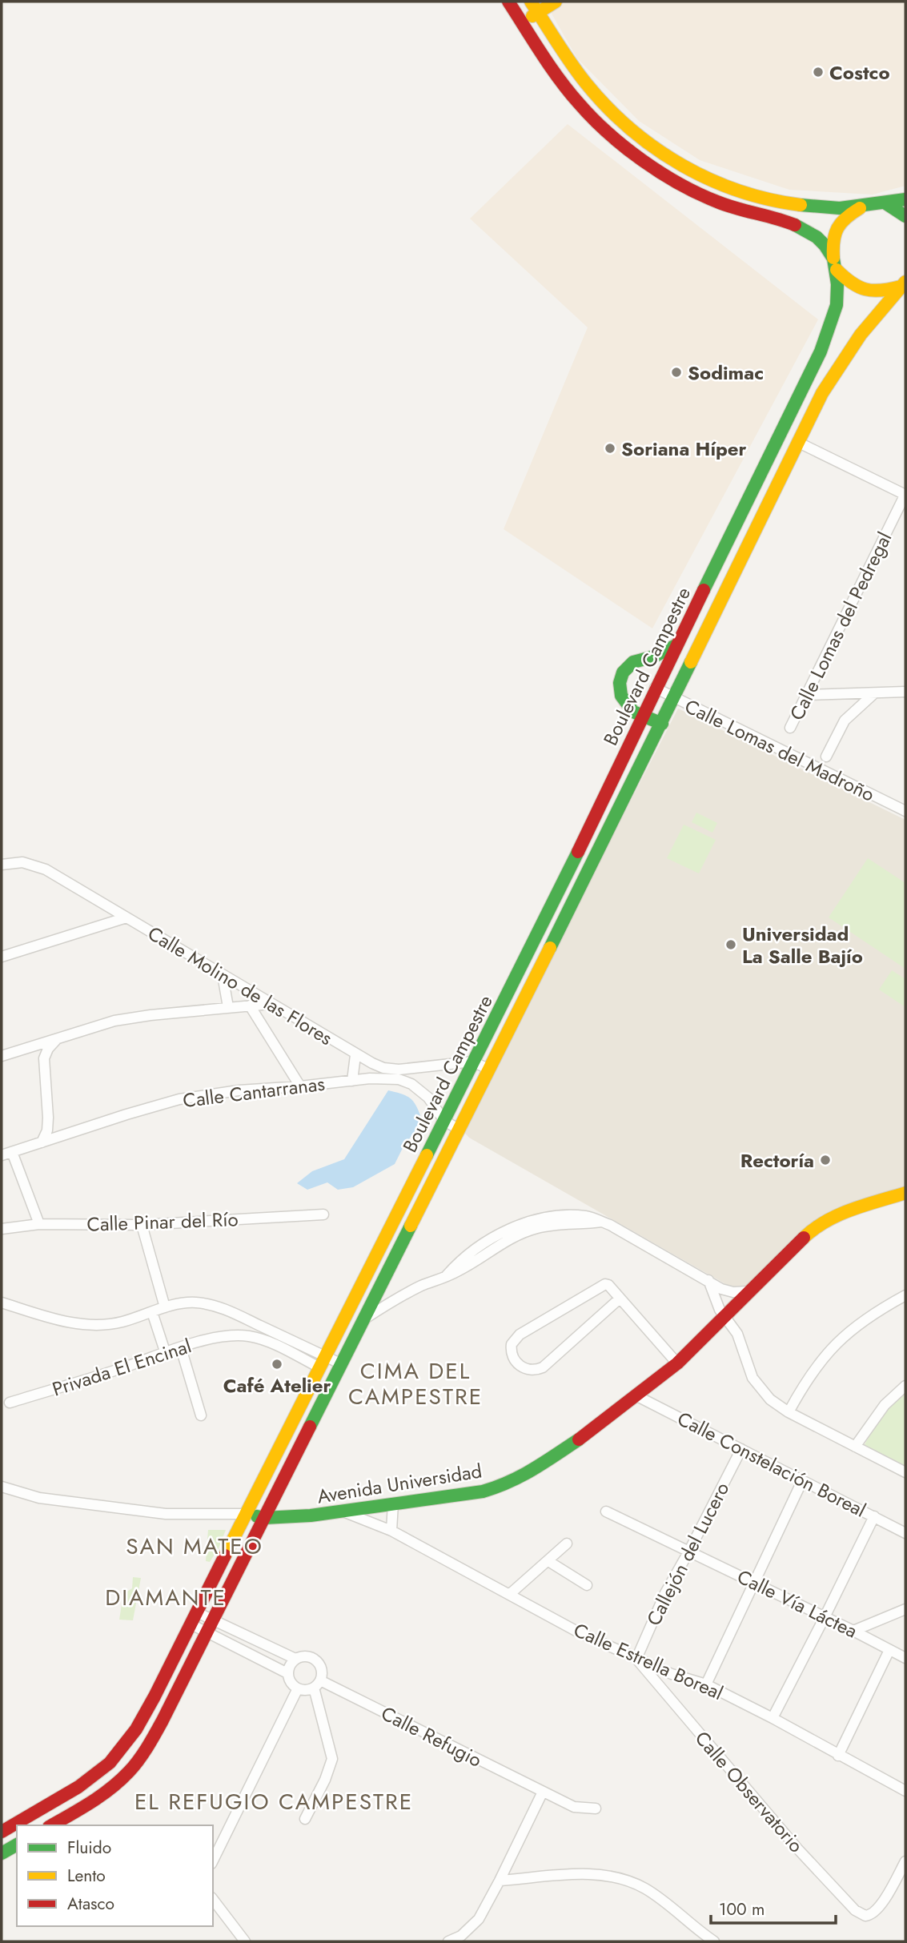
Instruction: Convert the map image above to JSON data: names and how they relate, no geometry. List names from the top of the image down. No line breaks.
{"streets":{"street":["Calle Lomas del Pedregal","Boulevard Campestre","Calle Lomas del Madroño","Calle Molino de las Flores","Calle Cantarranas","Calle Pinar del Río","Privada El Encinal","Calle Constelación Boreal","Avenida Universidad","Callejón del Lucero","Calle Vía Láctea","Calle Estrella Boreal","Calle Refugio","Calle Observatorio"]},"crossings":[["Boulevard Campestre","Calle Lomas del Madroño"],["Boulevard Campestre","Calle Molino de las Flores"],["Boulevard Campestre","Calle Cantarranas"],["Boulevard Campestre","Privada El Encinal"],["Boulevard Campestre","Avenida Universidad"],["Calle Constelación Boreal","Avenida Universidad"],["Calle Constelación Boreal","Callejón del Lucero"],["Avenida Universidad","Calle Estrella Boreal"],["Callejón del Lucero","Calle Vía Láctea"],["Callejón del Lucero","Calle Estrella Boreal"],["Callejón del Lucero","Calle Observatorio"],["Calle Estrella Boreal","Calle Observatorio"]],"districts":["CIMA DEL CAMPESTRE","SAN MATEO","DIAMANTE","EL REFUGIO CAMPESTRE"],"places":["Costco","Sodimac","Soriana Híper","Universidad La Salle Bajío","Rectoría","Café Atelier"],"legend":["Fluido","Lento","Atasco"],"scale_bar":"100 m"}
